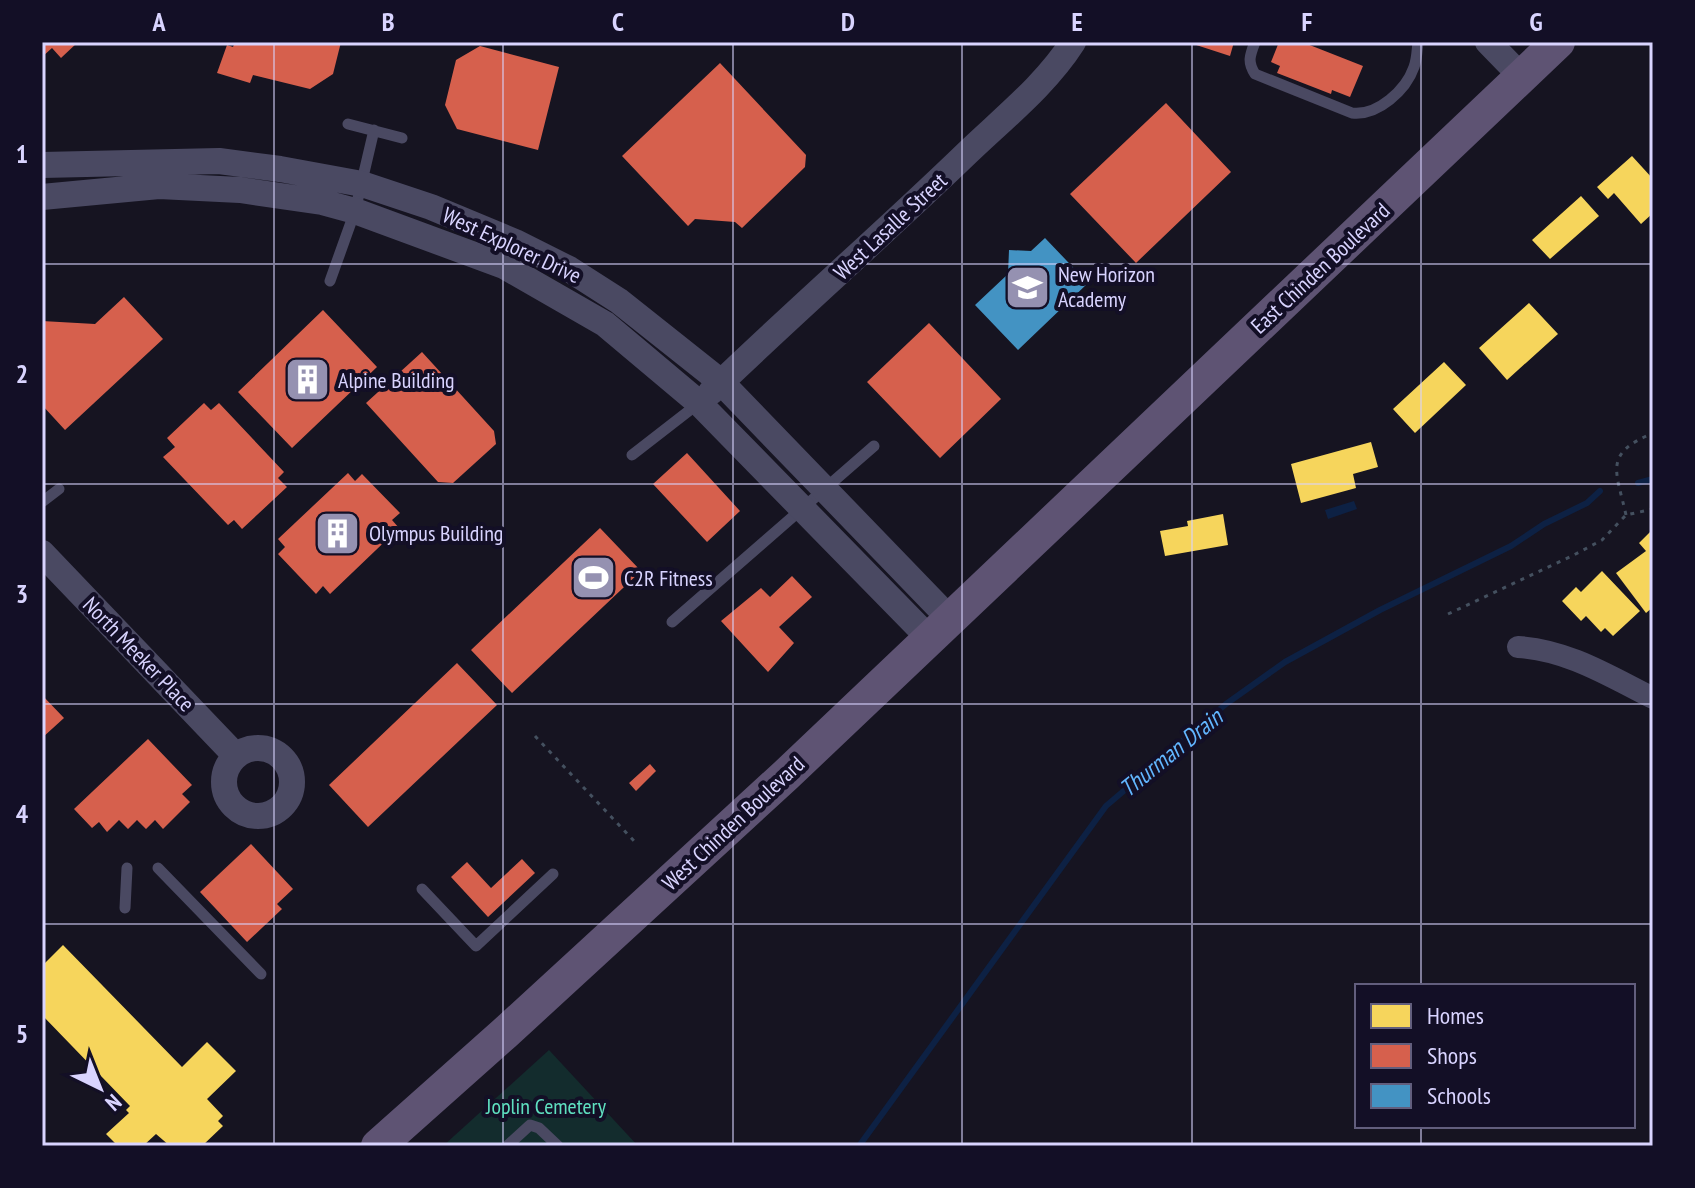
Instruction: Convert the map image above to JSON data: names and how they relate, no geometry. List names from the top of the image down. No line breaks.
{"streets":{"main road":["East Chinden Boulevard","West Chinden Boulevard"],"street":["West Lasalle Street","West Explorer Drive","North Meeker Place"]},"crossings":[["West Lasalle Street","West Explorer Drive"],["West Explorer Drive","West Chinden Boulevard"],["East Chinden Boulevard","West Chinden Boulevard"]],"water":["Thurman Drain"],"parks":["Joplin Cemetery"],"places":{"school or university":["New Horizon Academy"],"building":["Alpine Building","Olympus Building"],"sports":["C2R Fitness"]},"legend":["Homes","Shops","Schools"],"north":"bottom right","grid":{"columns":["A","B","C","D","E","F","G"],"rows":["1","2","3","4","5"]}}
